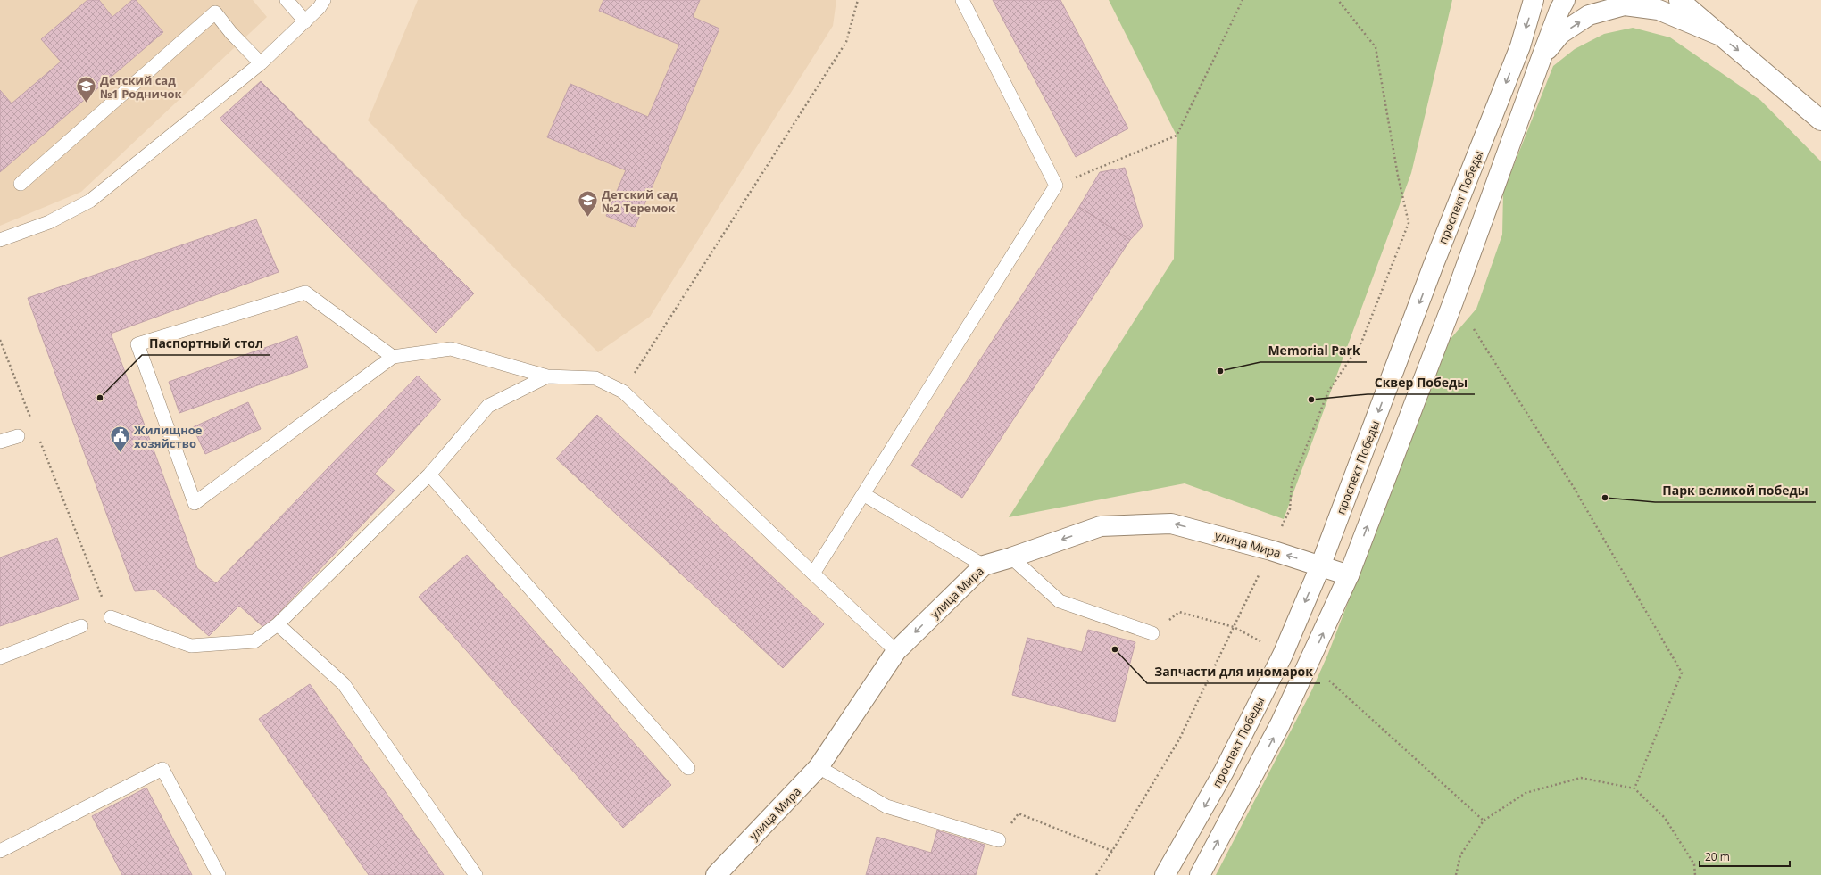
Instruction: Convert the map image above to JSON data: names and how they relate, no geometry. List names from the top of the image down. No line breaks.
{"streets":{"main road":["проспект Победы","улица Мира"]},"crossings":[["проспект Победы","улица Мира"]],"one_way":["улица Мира"],"places":{"school or university":["Детский сад №1 Родничок","Детский сад №2 Теремок"],"other":["Memorial Park","Паспортный стол","Сквер Победы","Парк великой победы","Запчасти для иномарок"],"public building":["Жилищное хозяйство"]},"scale_bar":"20 m"}
